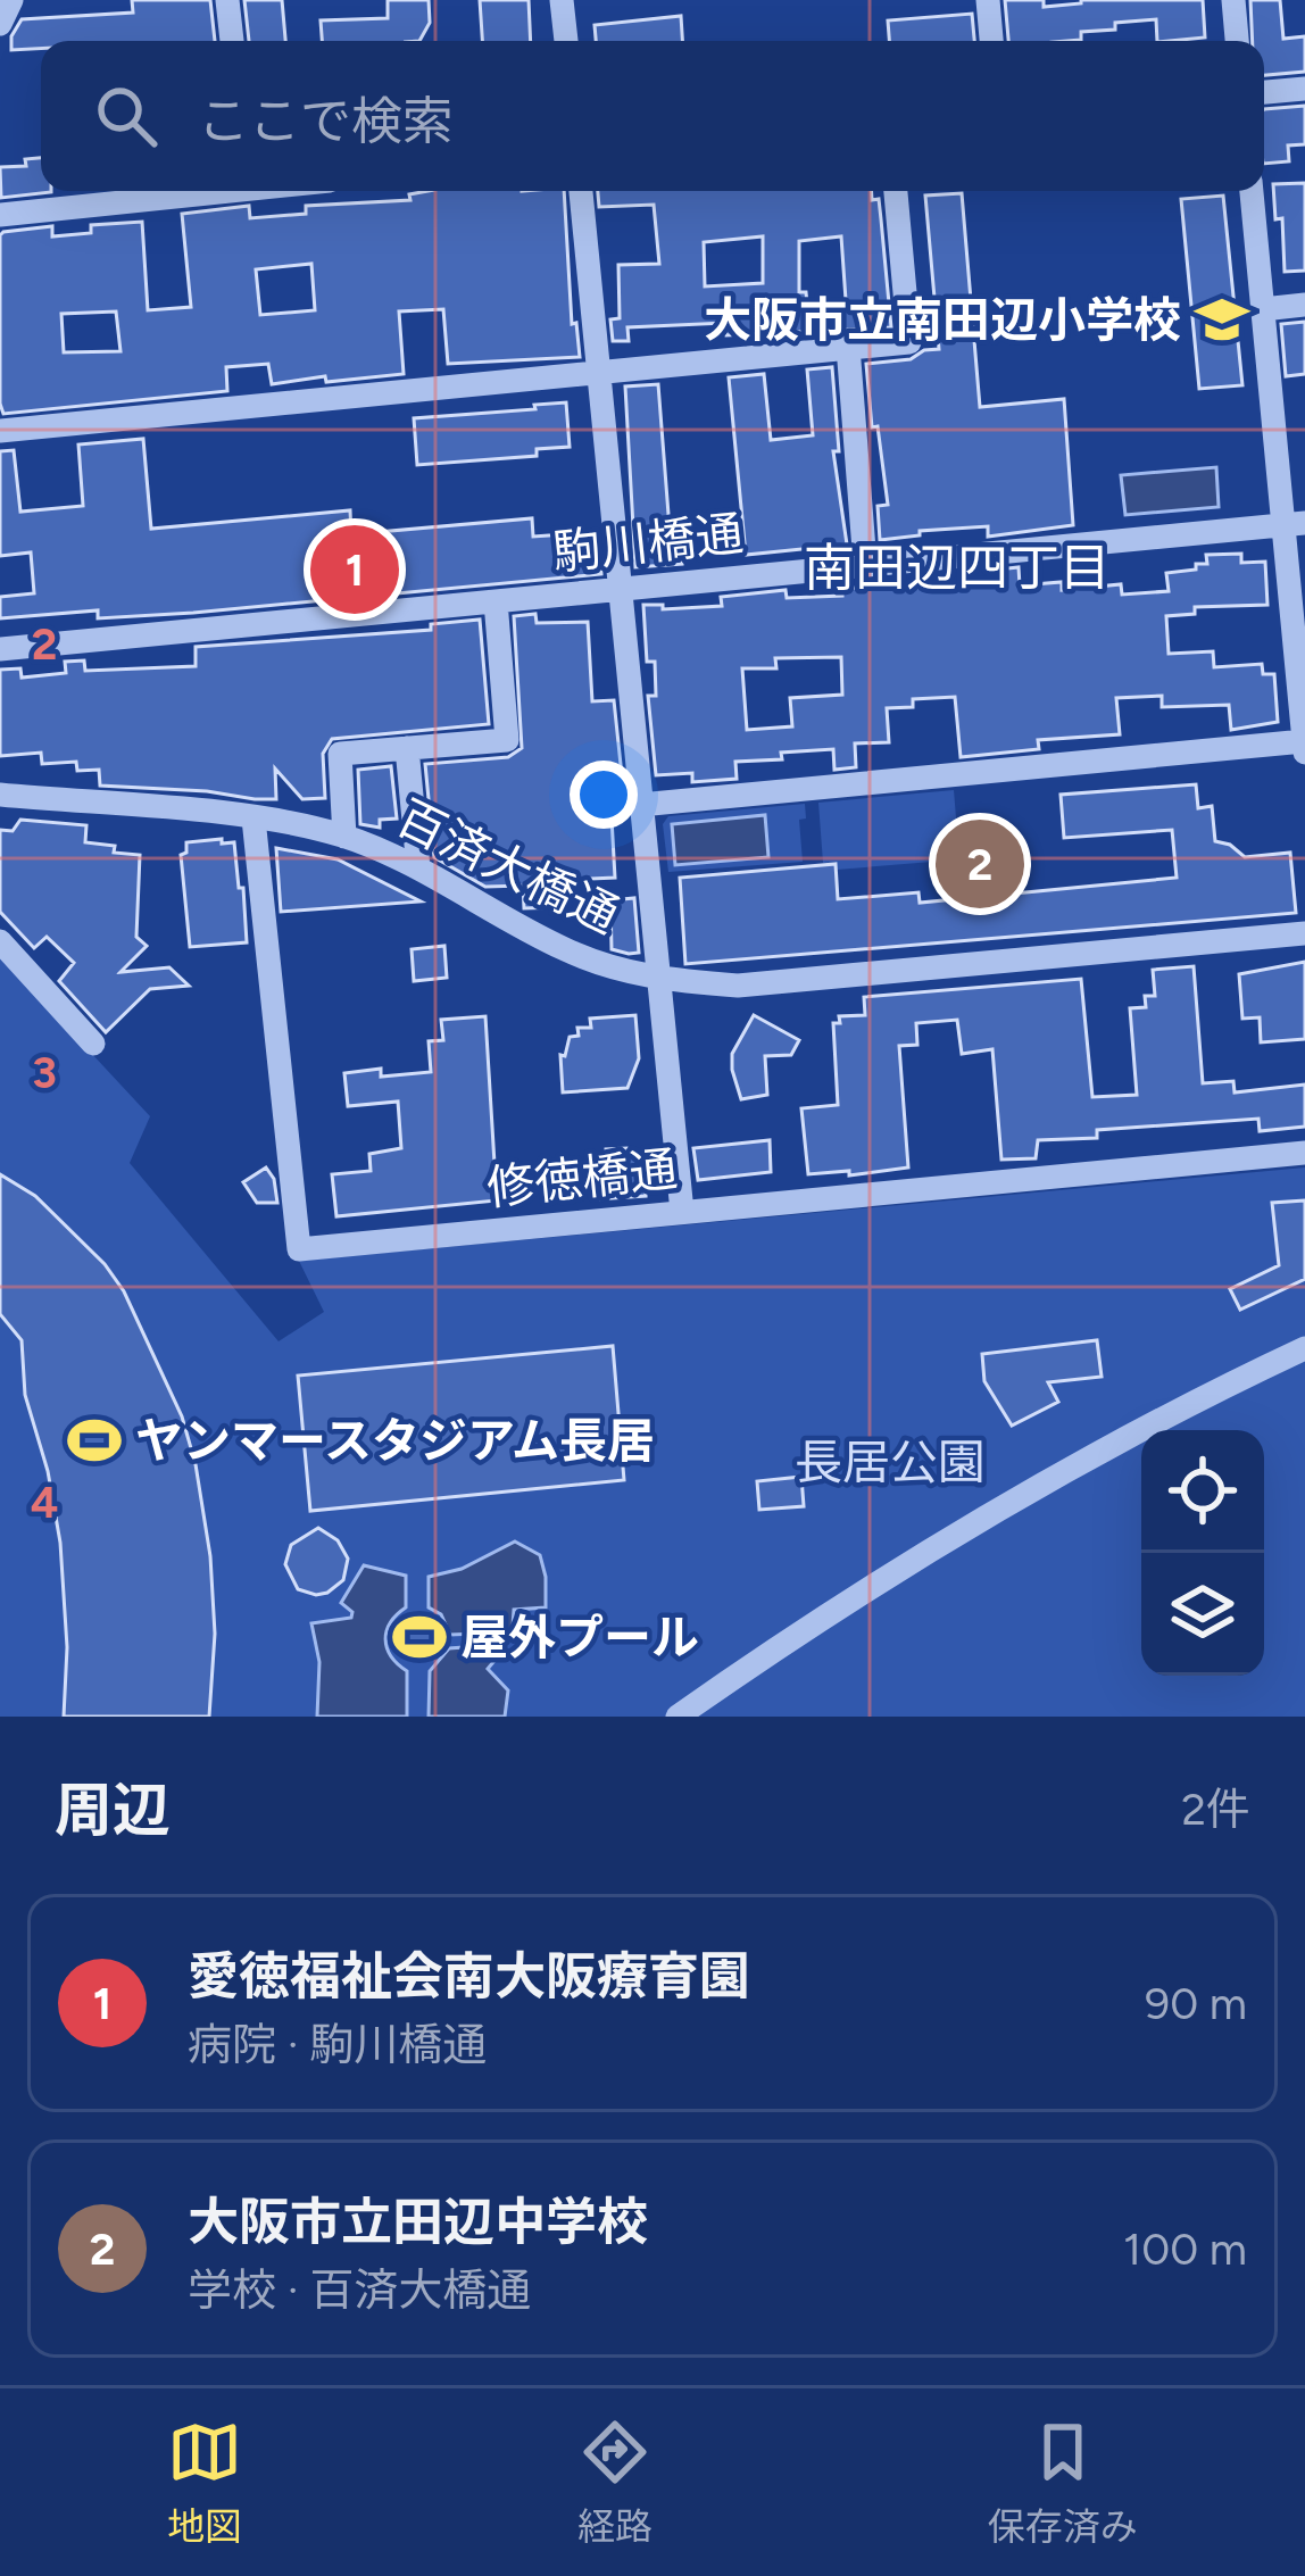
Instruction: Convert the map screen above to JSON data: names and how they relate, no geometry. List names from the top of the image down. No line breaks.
{"streets":{"street":["駒川橋通","百済大橋通","修徳橋通"]},"crossings":[["百済大橋通","修徳橋通"]],"districts":["南田辺四丁目"],"parks":["長居公園"],"places":{"school or university":["大阪市立南田辺小学校"],"sports":["ヤンマースタジアム長居","屋外プール"]},"page":{"search":"ここで検索","pins":["1","2"],"heading":["周辺","2件"],"list":[{"mark":"1","name":"愛徳福祉会南大阪療育園","note":"病院 · 駒川橋通","value":"90 m"},{"mark":"2","name":"大阪市立田辺中学校","note":"学校 · 百済大橋通","value":"100 m"}],"nav":["地図","経路","保存済み"]},"grid":{"rows":["2","3","4"]}}
